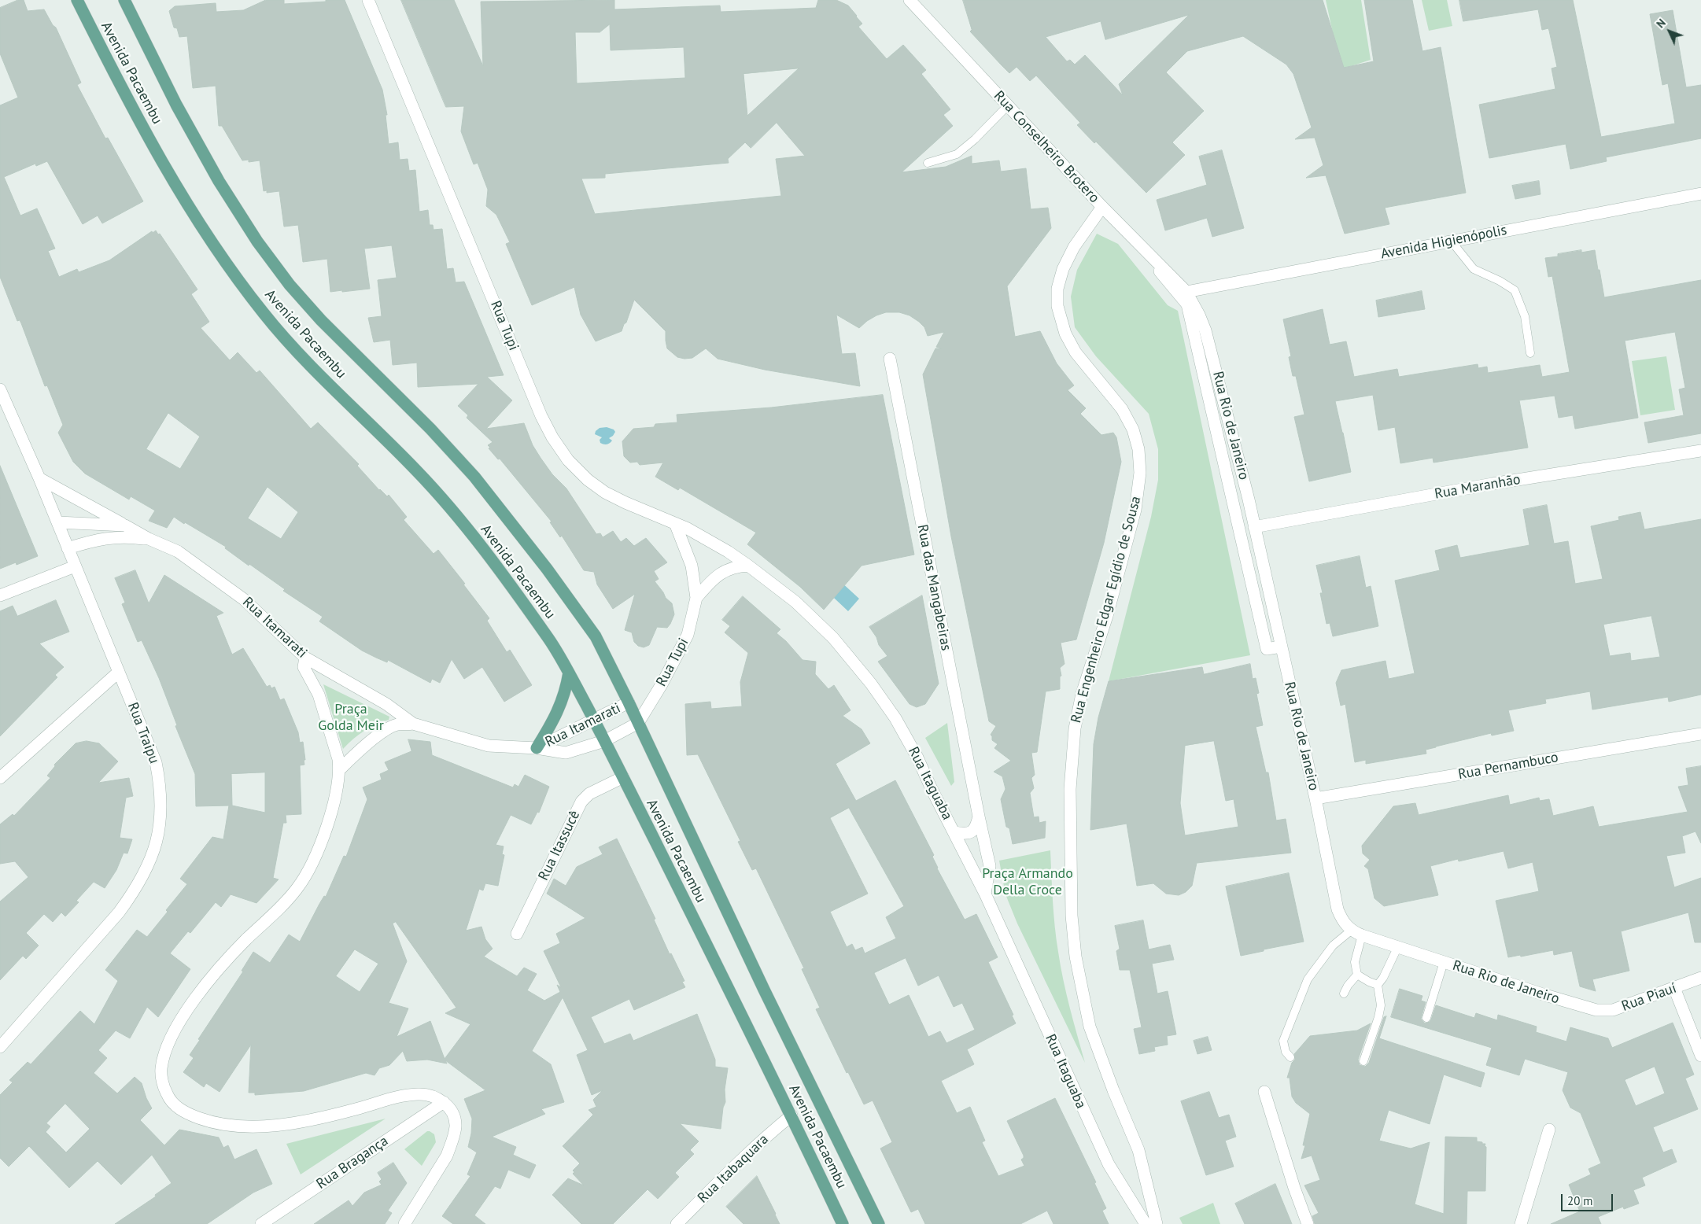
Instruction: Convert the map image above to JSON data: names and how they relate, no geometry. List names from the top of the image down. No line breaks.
{"streets":{"main road":["Avenida Pacaembu"],"street":["Rua Conselheiro Brotero","Avenida Higienópolis","Rua Tupi","Rua Rio de Janeiro","Rua Maranhão","Rua das Mangabeiras","Rua Engenheiro Edgar Egídio de Sousa","Rua Itamarati","Rua Traipu","Rua Pernambuco","Rua Itaguaba","Rua Itassucê","Rua Piauí","Rua Bragança","Rua Itabaquara"]},"crossings":[["Avenida Pacaembu","Rua Tupi"],["Avenida Pacaembu","Rua Itamarati"],["Avenida Pacaembu","Rua Itassucê"],["Avenida Pacaembu","Rua Itabaquara"],["Rua Conselheiro Brotero","Avenida Higienópolis"],["Rua Conselheiro Brotero","Rua Rio de Janeiro"],["Rua Conselheiro Brotero","Rua Engenheiro Edgar Egídio de Sousa"],["Avenida Higienópolis","Rua Rio de Janeiro"],["Rua Tupi","Rua Itamarati"],["Rua Tupi","Rua Itaguaba"],["Rua Rio de Janeiro","Rua Maranhão"],["Rua Rio de Janeiro","Rua Pernambuco"],["Rua Rio de Janeiro","Rua Piauí"],["Rua das Mangabeiras","Rua Itaguaba"],["Rua Itamarati","Rua Traipu"]],"parks":["Praça Golda Meir","Praça Armando Della Croce"],"scale_bar":"20 m","north":"top left"}
